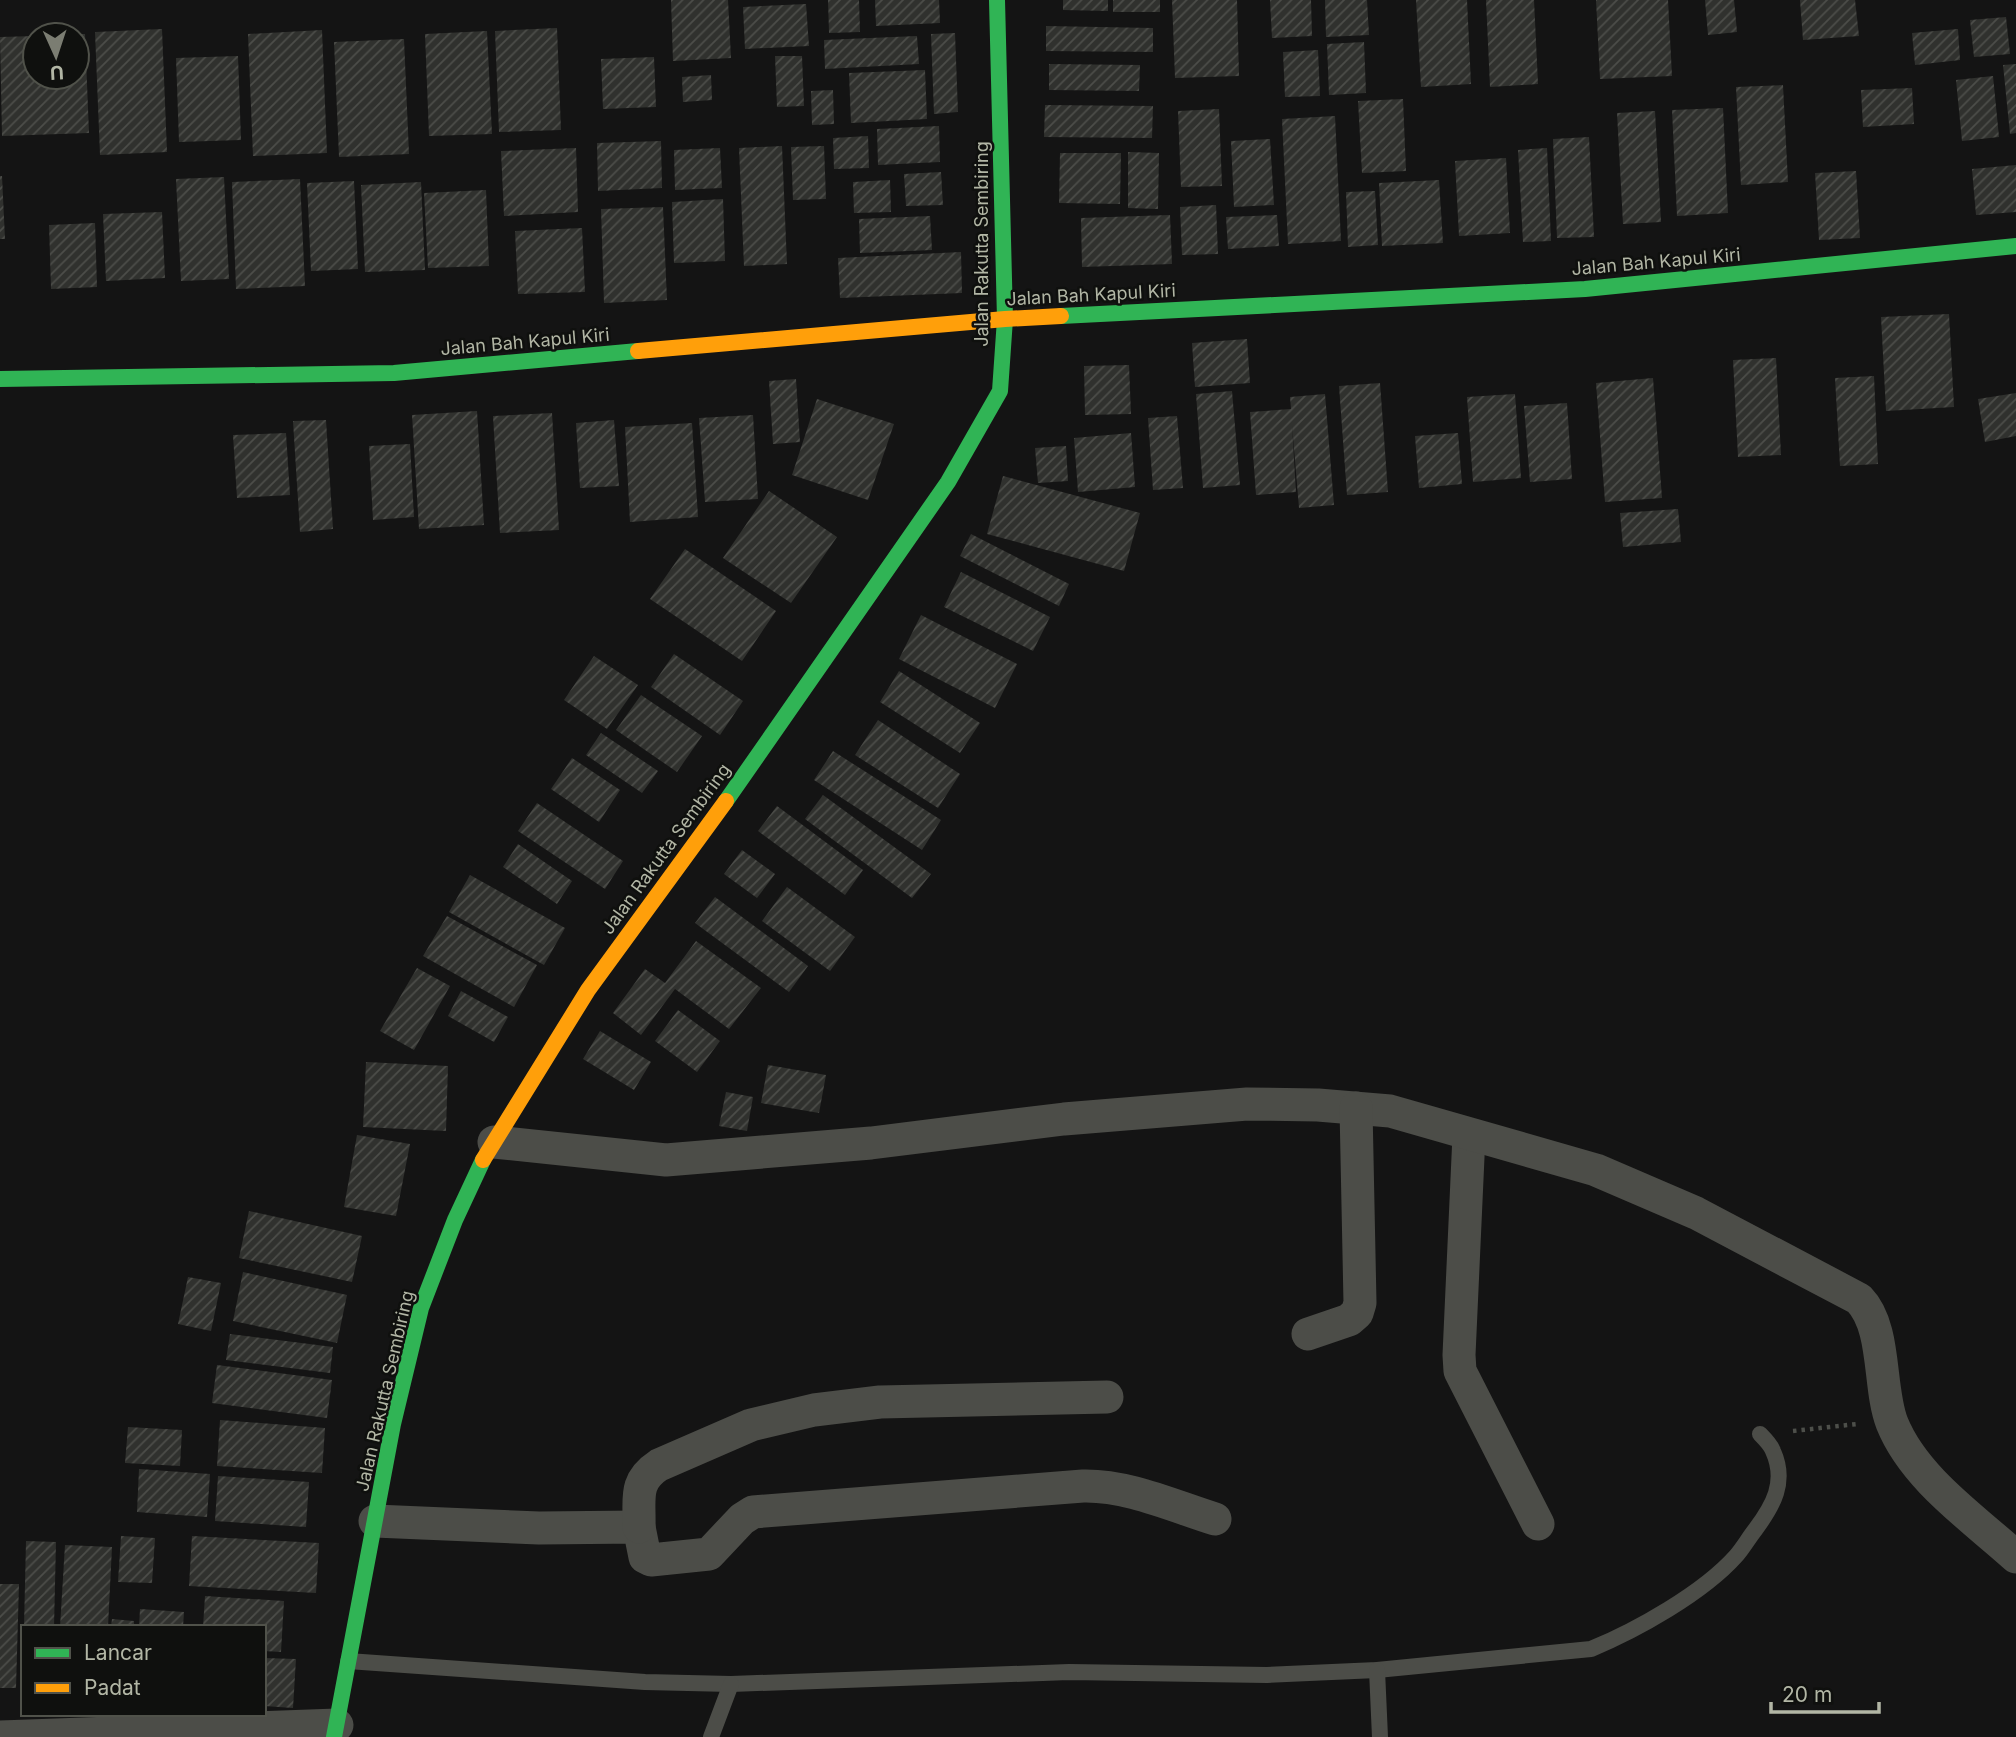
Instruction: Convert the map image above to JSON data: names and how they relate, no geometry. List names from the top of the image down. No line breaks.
{"streets":{"street":["Jalan Rakutta Sembiring","Jalan Bah Kapul Kiri"]},"crossings":[["Jalan Rakutta Sembiring","Jalan Bah Kapul Kiri"]],"legend":["Lancar","Padat"],"scale_bar":"20 m","north":"bottom"}
